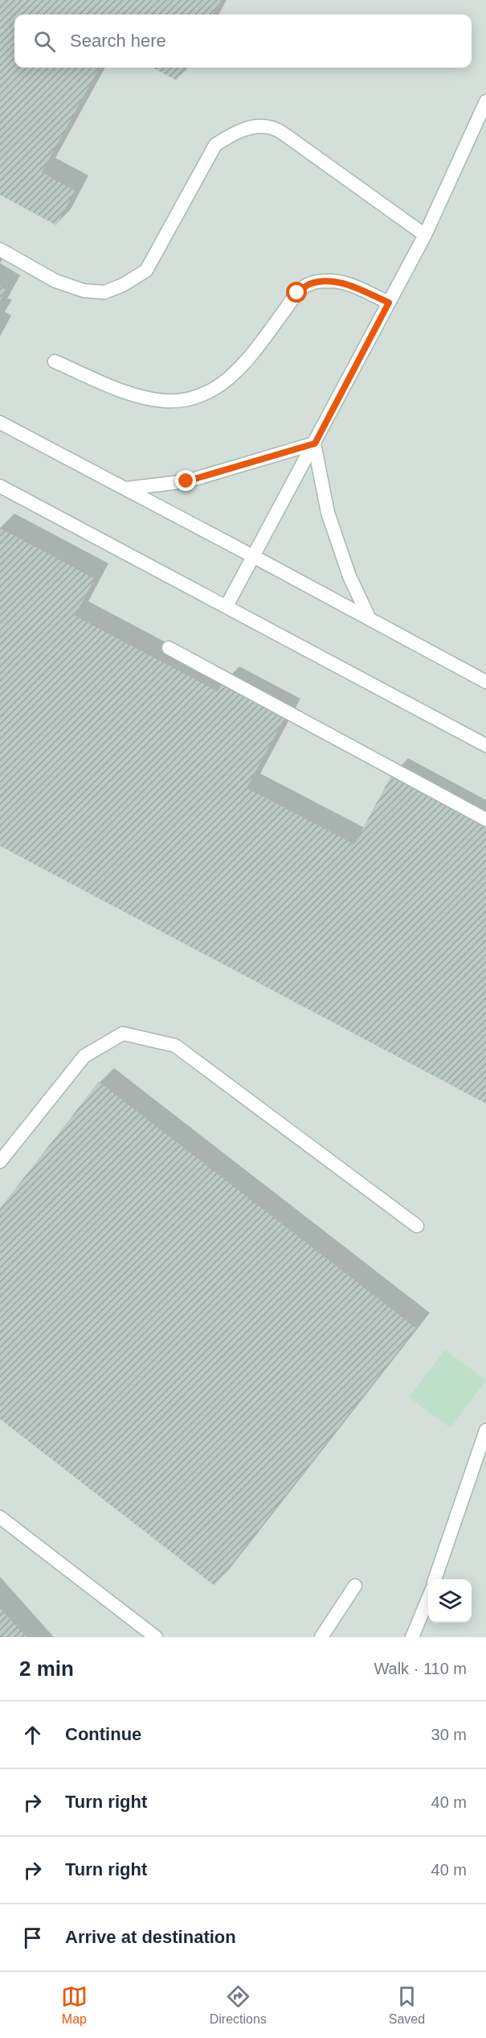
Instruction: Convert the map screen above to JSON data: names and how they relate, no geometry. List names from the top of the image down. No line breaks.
{"page":{"search":"Search here","heading":["2 min","Walk · 110 m"],"list":[["Continue","30 m"],["Turn right","40 m"],["Turn right","40 m"],"Arrive at destination"],"nav":["Map","Directions","Saved"]}}
